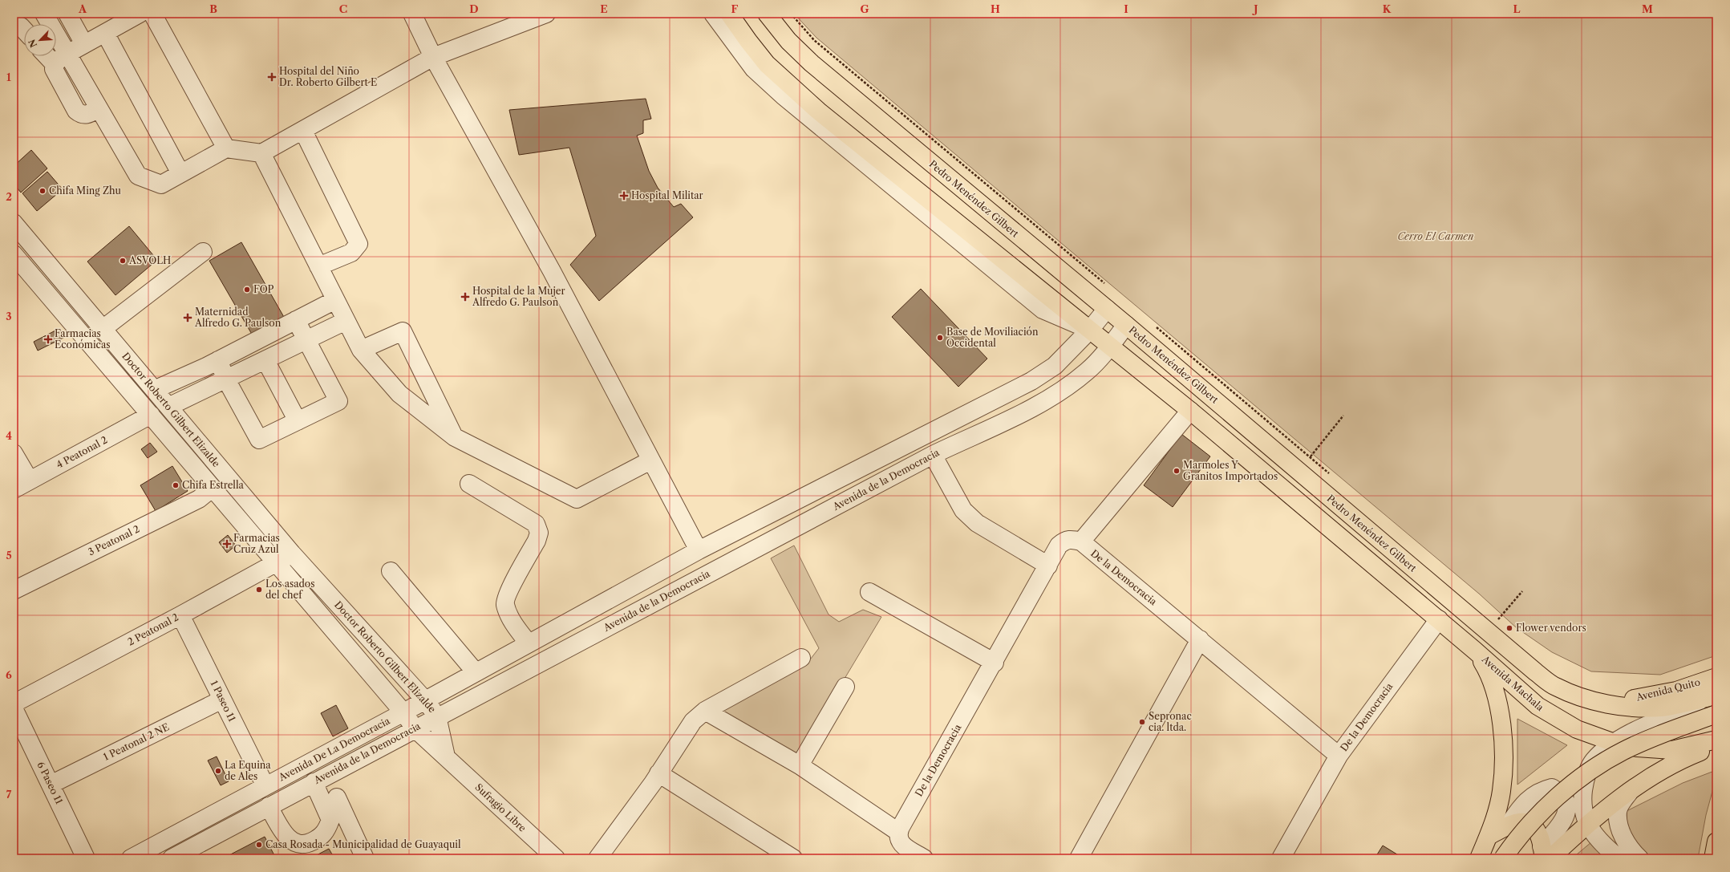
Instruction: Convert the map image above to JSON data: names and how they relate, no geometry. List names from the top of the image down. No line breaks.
{"streets":{"main road":["Pedro Menéndez Gilbert","Avenida Machala","Avenida Quito"],"street":["Doctor Roberto Gilbert Elizalde","4 Peatonal 2","Avenida de la Democracia","3 Peatonal 2","De la Democracia","2 Peatonal 2","1 Paseo 11","1 Peatonal 2 NE","Avenida De La Democracia","6 Paseo 11","Sufragio Libre"]},"crossings":[["Pedro Menéndez Gilbert","Avenida de la Democracia"],["Pedro Menéndez Gilbert","Avenida Quito"],["Doctor Roberto Gilbert Elizalde","4 Peatonal 2"],["Doctor Roberto Gilbert Elizalde","Avenida de la Democracia"],["Doctor Roberto Gilbert Elizalde","3 Peatonal 2"],["Doctor Roberto Gilbert Elizalde","2 Peatonal 2"],["Doctor Roberto Gilbert Elizalde","Avenida De La Democracia"],["Doctor Roberto Gilbert Elizalde","Sufragio Libre"],["Avenida de la Democracia","Avenida De La Democracia"],["2 Peatonal 2","1 Paseo 11"],["1 Paseo 11","1 Peatonal 2 NE"],["1 Paseo 11","Avenida De La Democracia"],["1 Peatonal 2 NE","6 Paseo 11"]],"parks":["Cerro El Carmen"],"places":{"health":["Hospital del Niño Dr. Roberto Gilbert E","Hospital Militar","Hospital de la Mujer Alfredo G. Paulson","Maternidad Alfredo G. Paulson","Farmacias Económicas","Farmacias Cruz Azul"],"other":["Chifa Ming Zhu","ASVOLH","FOP","Base de Moviliación Occidental","Marmoles Y Granitos Importados","Chifa Estrella","Los asados del chef","Flower vendors","Sepronac cia. ltda.","La Equina de Ales","Casa Rosada - Municipalidad de Guayaquil"]},"north":"bottom left","grid":{"columns":["A","B","C","D","E","F","G","H","I","J","K","L","M"],"rows":["1","2","3","4","5","6","7"]}}
